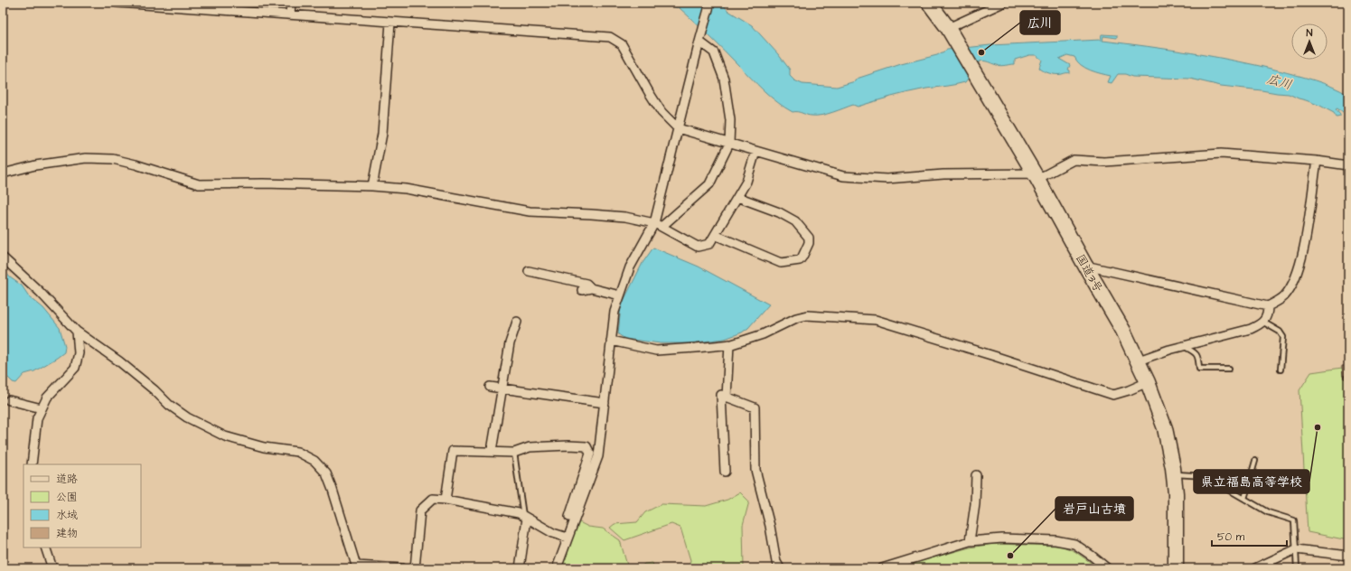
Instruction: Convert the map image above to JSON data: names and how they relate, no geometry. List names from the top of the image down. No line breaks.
{"streets":{"highway":["国道3号"]},"water":["広川"],"places":["広川","県立福島高等学校","岩戸山古墳"],"legend":["道路","公園","水域","建物"],"scale_bar":"50 m","north":"top"}
